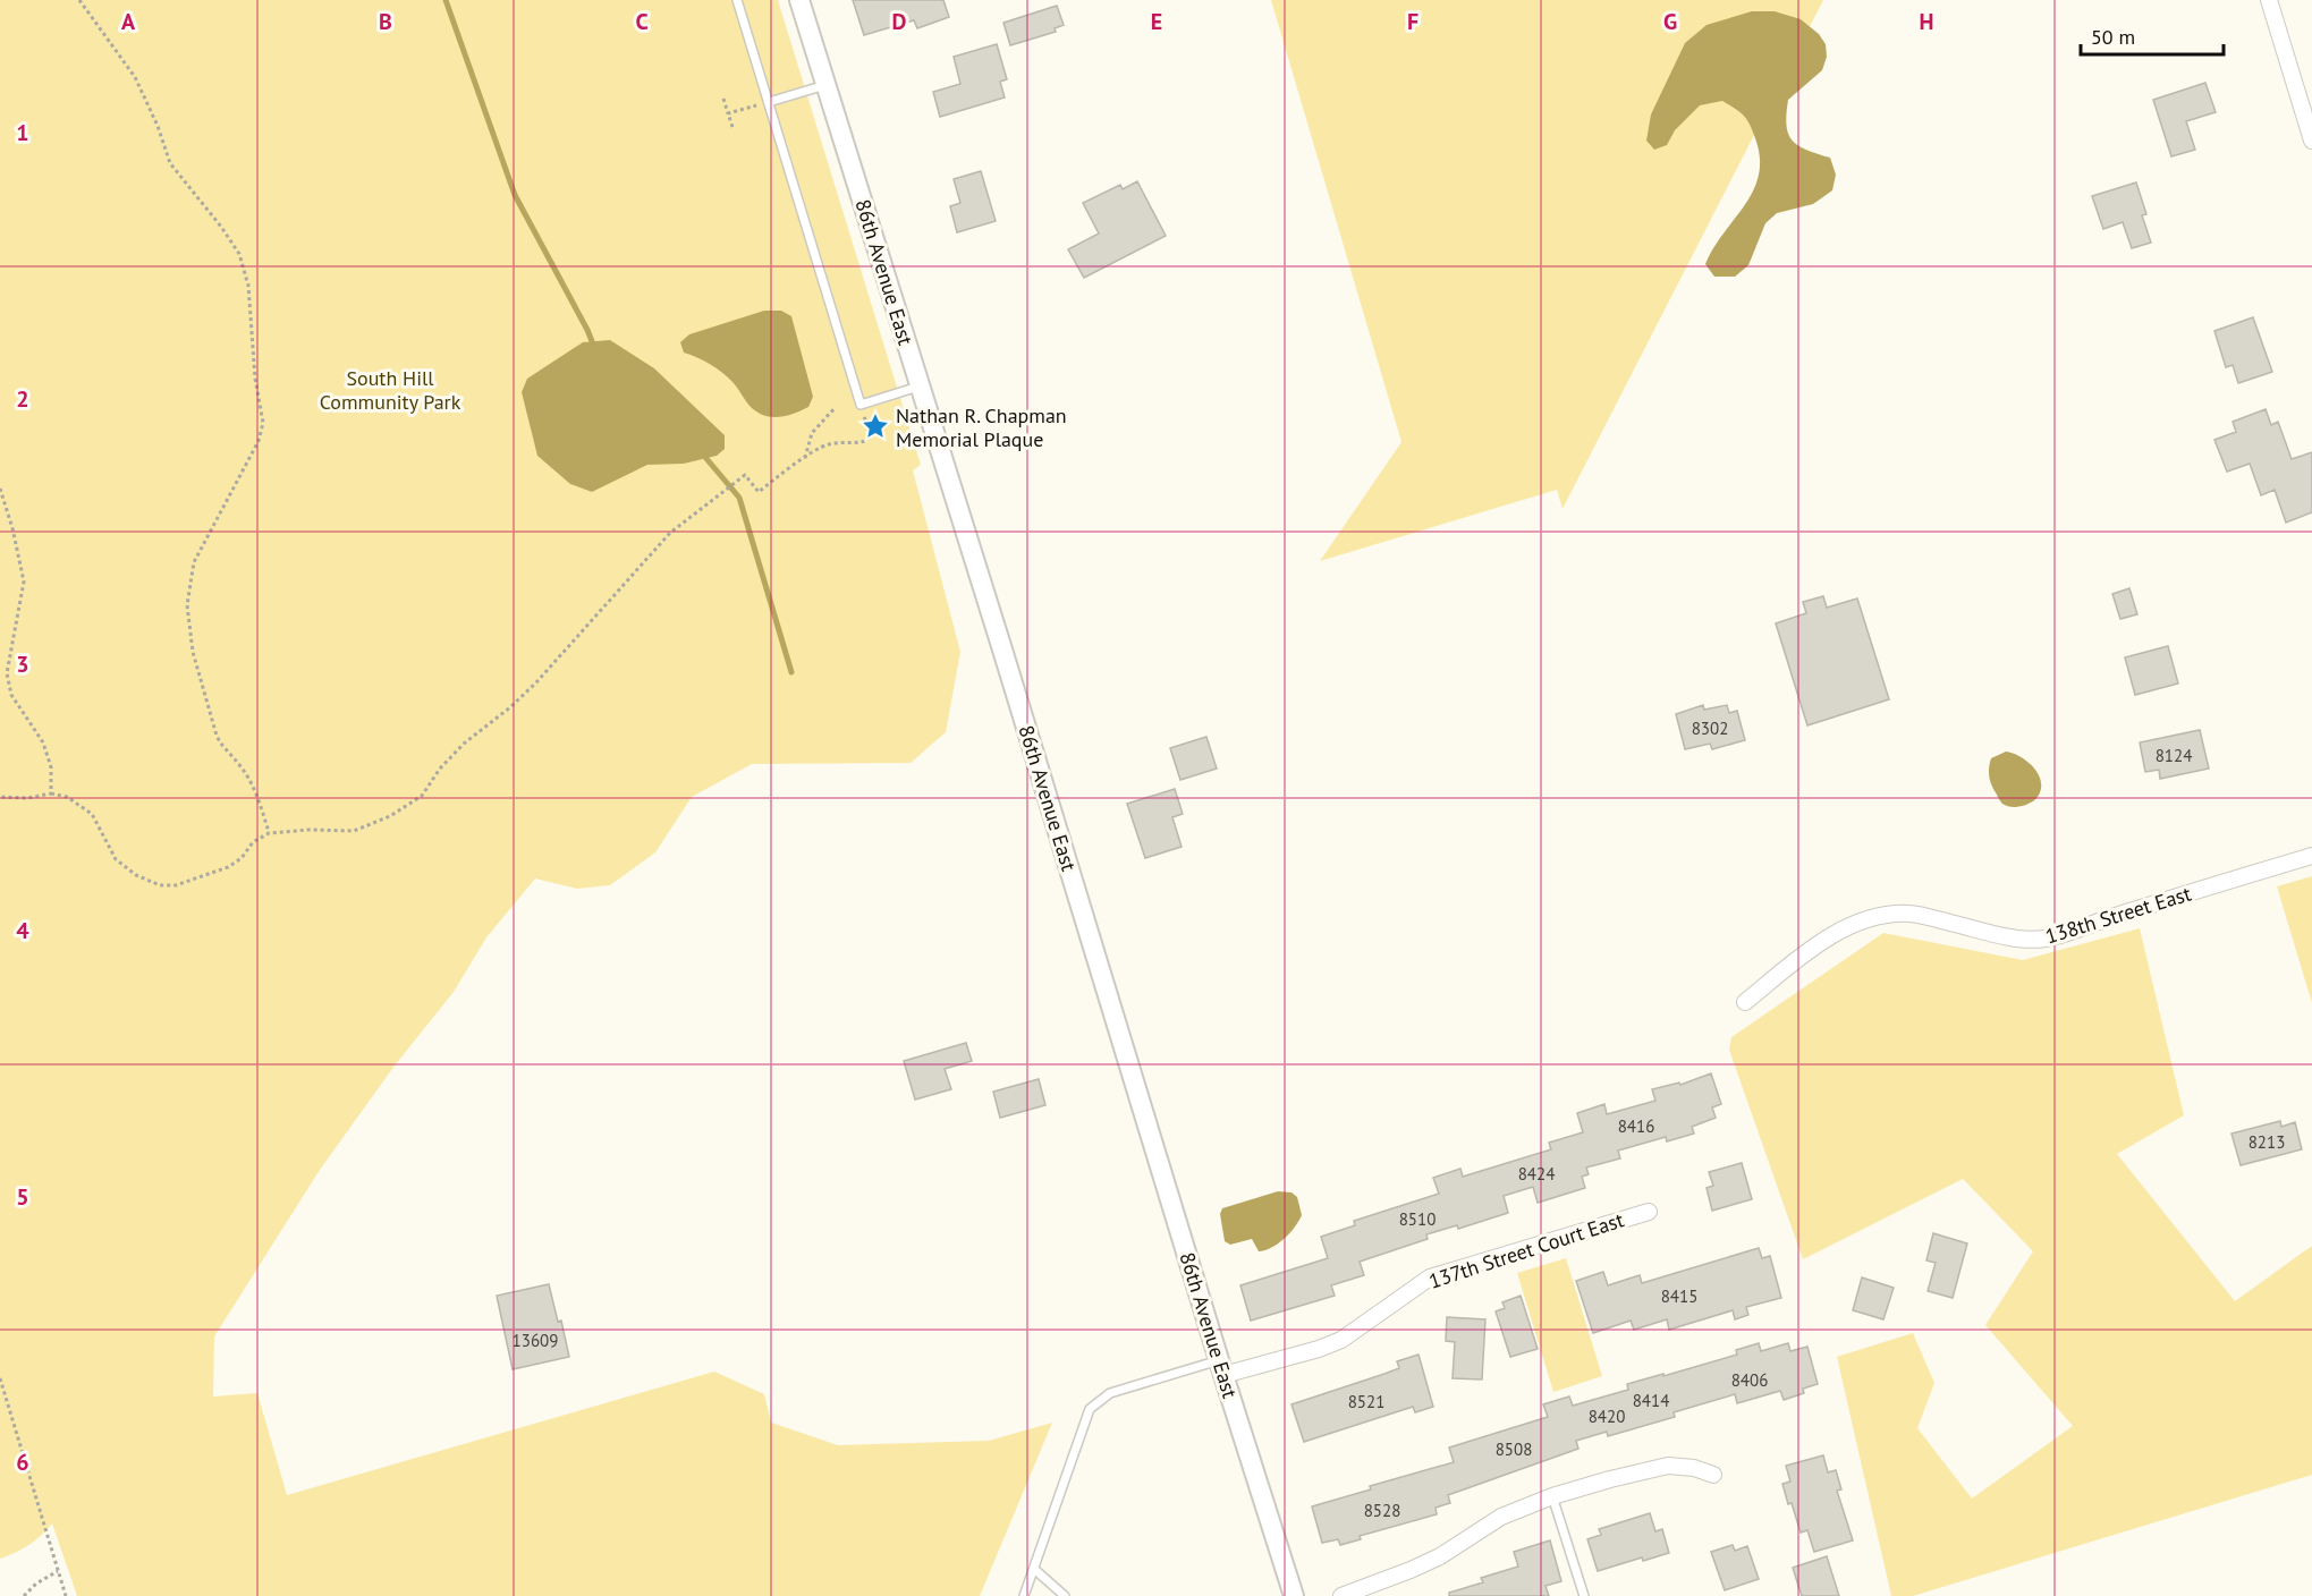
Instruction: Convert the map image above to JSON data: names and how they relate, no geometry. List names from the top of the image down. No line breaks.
{"streets":{"street":["86th Avenue East","138th Street East","137th Street Court East"]},"crossings":[["86th Avenue East","137th Street Court East"]],"parks":["South Hill Community Park"],"places":{"place":["Nathan R. Chapman Memorial Plaque"]},"house_numbers":["8302","8124","8416","8213","8424","8510","8415","13609","8406","8414","8521","8420","8508","8528"],"scale_bar":"50 m","grid":{"columns":["A","B","C","D","E","F","G","H"],"rows":["1","2","3","4","5","6"]}}
